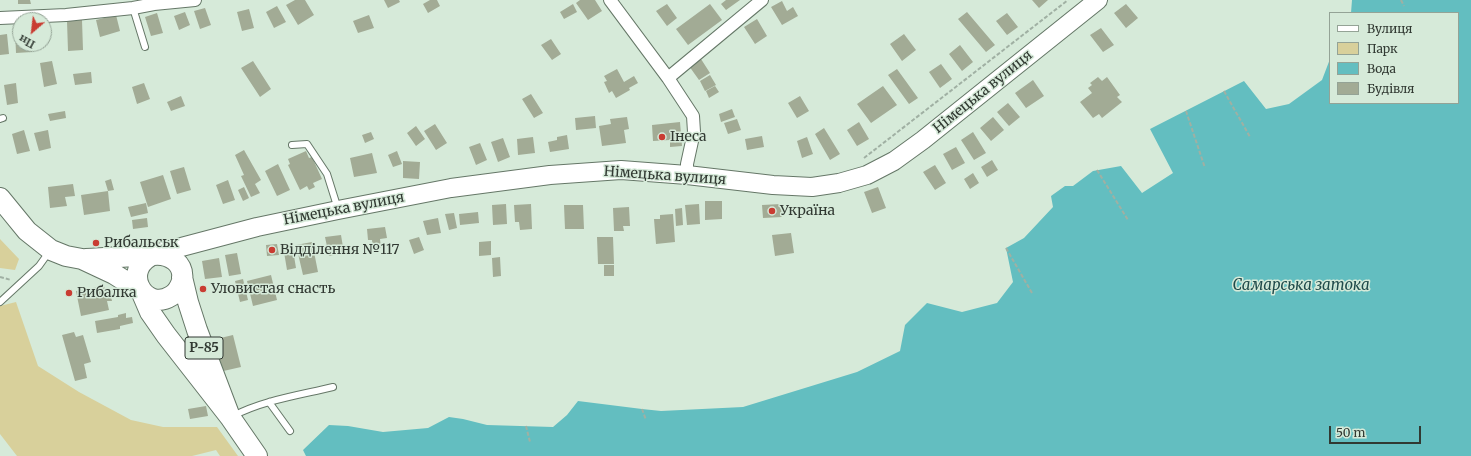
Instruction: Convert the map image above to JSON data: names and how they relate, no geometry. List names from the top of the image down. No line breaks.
{"streets":{"main road":["Німецька вулиця","Р-85"]},"crossings":[["Німецька вулиця","Р-85"]],"water":["Самарська затока"],"places":["Інеса","Україна","Рибальськ","Відділення №117","Уловистая снасть","Рибалка"],"legend":["Вулиця","Парк","Вода","Будівля"],"scale_bar":"50 m","north":"bottom left"}
